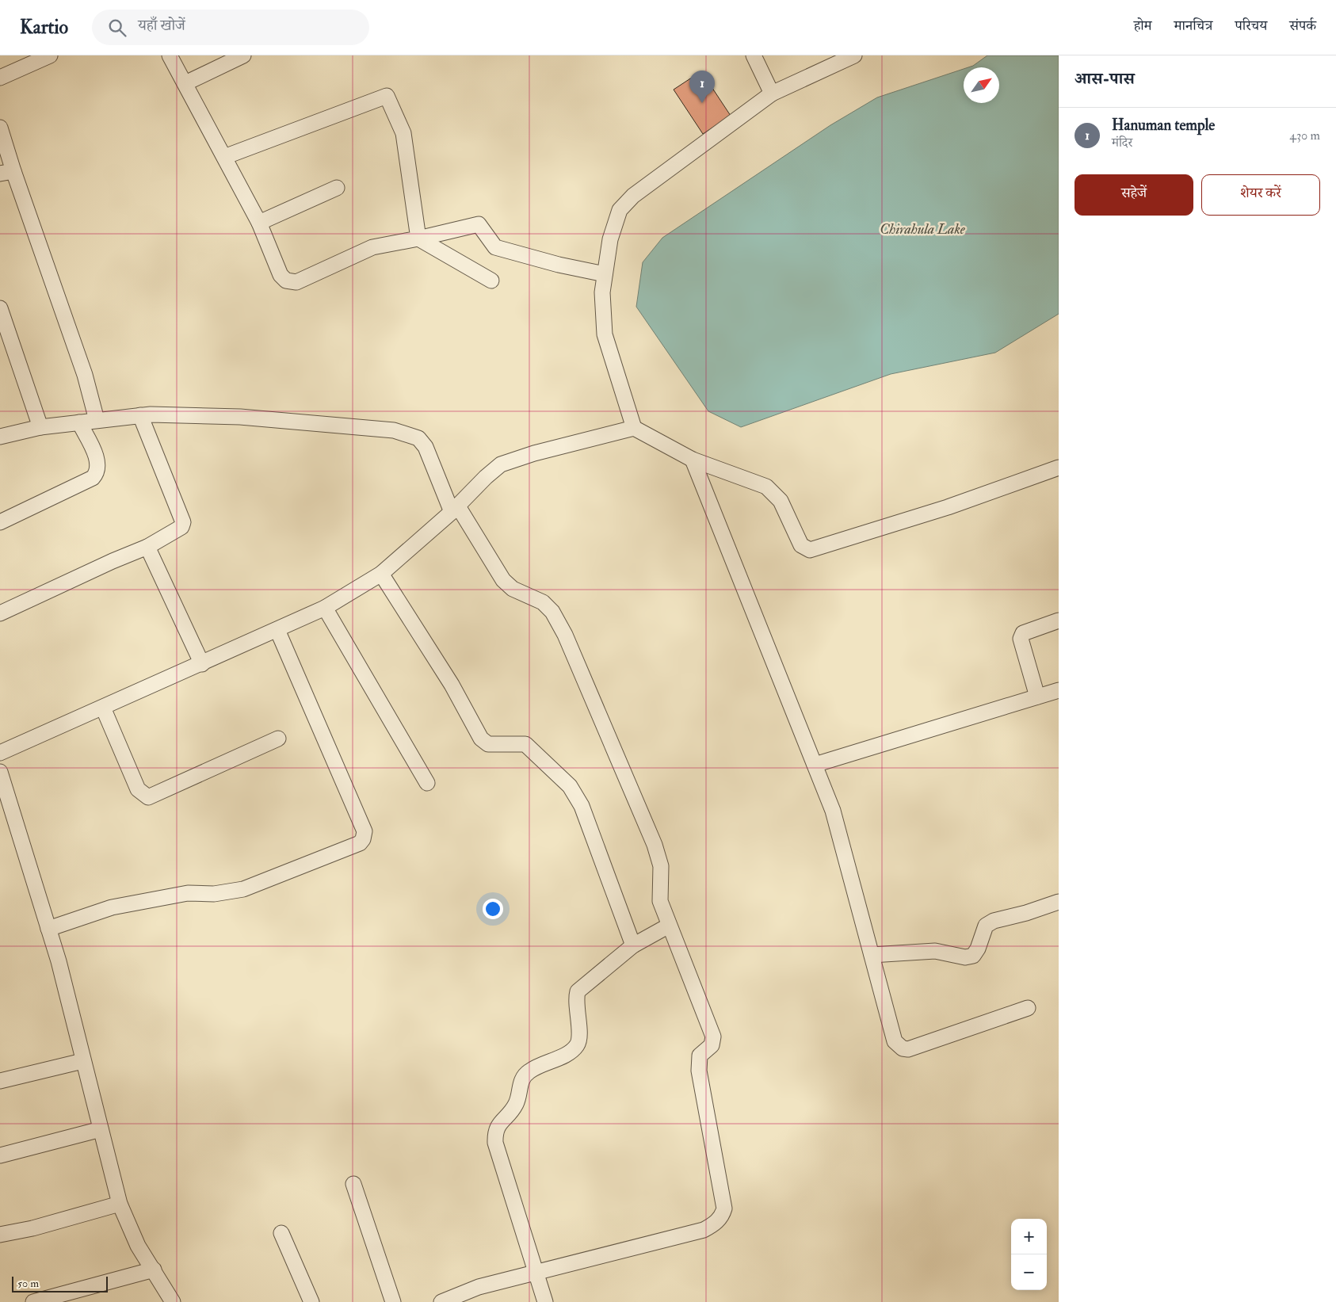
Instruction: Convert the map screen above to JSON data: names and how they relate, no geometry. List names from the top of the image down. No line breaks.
{"water":["Chirahula Lake"],"scale_bar":"50 m","north":"top right","page":{"header":"Kartio","search":"यहाँ खोजें","nav":["होम","मानचित्र","परिचय","संपर्क"],"heading":"आस-पास","pins":"1","list":[{"mark":"1","name":"Hanuman temple","note":"मंदिर","value":"430 m"}],"buttons":["सहेजें","शेयर करें"],"map_buttons":["+","−"],"scale":"50 m"}}
